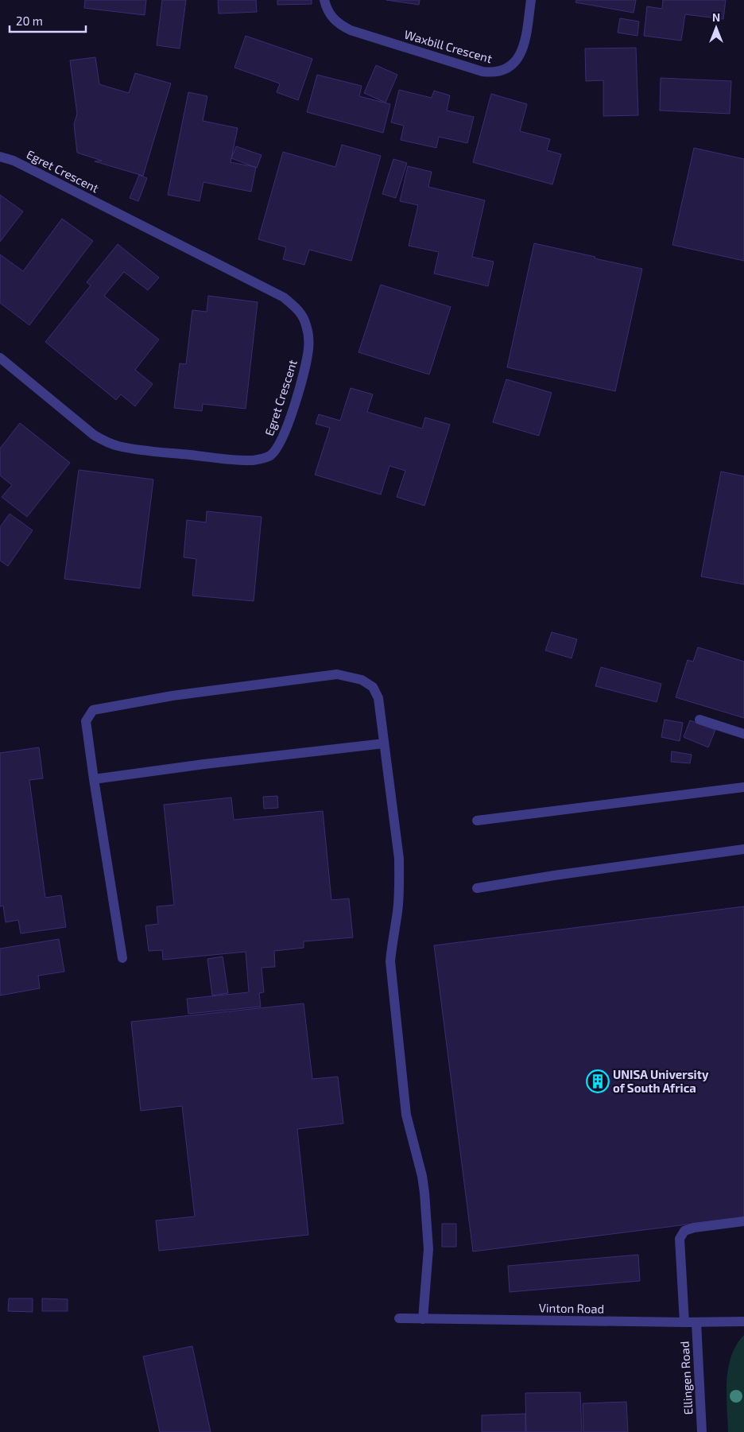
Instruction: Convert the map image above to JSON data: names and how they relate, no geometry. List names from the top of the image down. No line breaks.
{"streets":{"street":["Waxbill Crescent","Egret Crescent","Vinton Road","Ellingen Road"]},"crossings":[["Vinton Road","Ellingen Road"]],"places":{"building":["UNISA University of South Africa"]},"scale_bar":"20 m","north":"top"}
